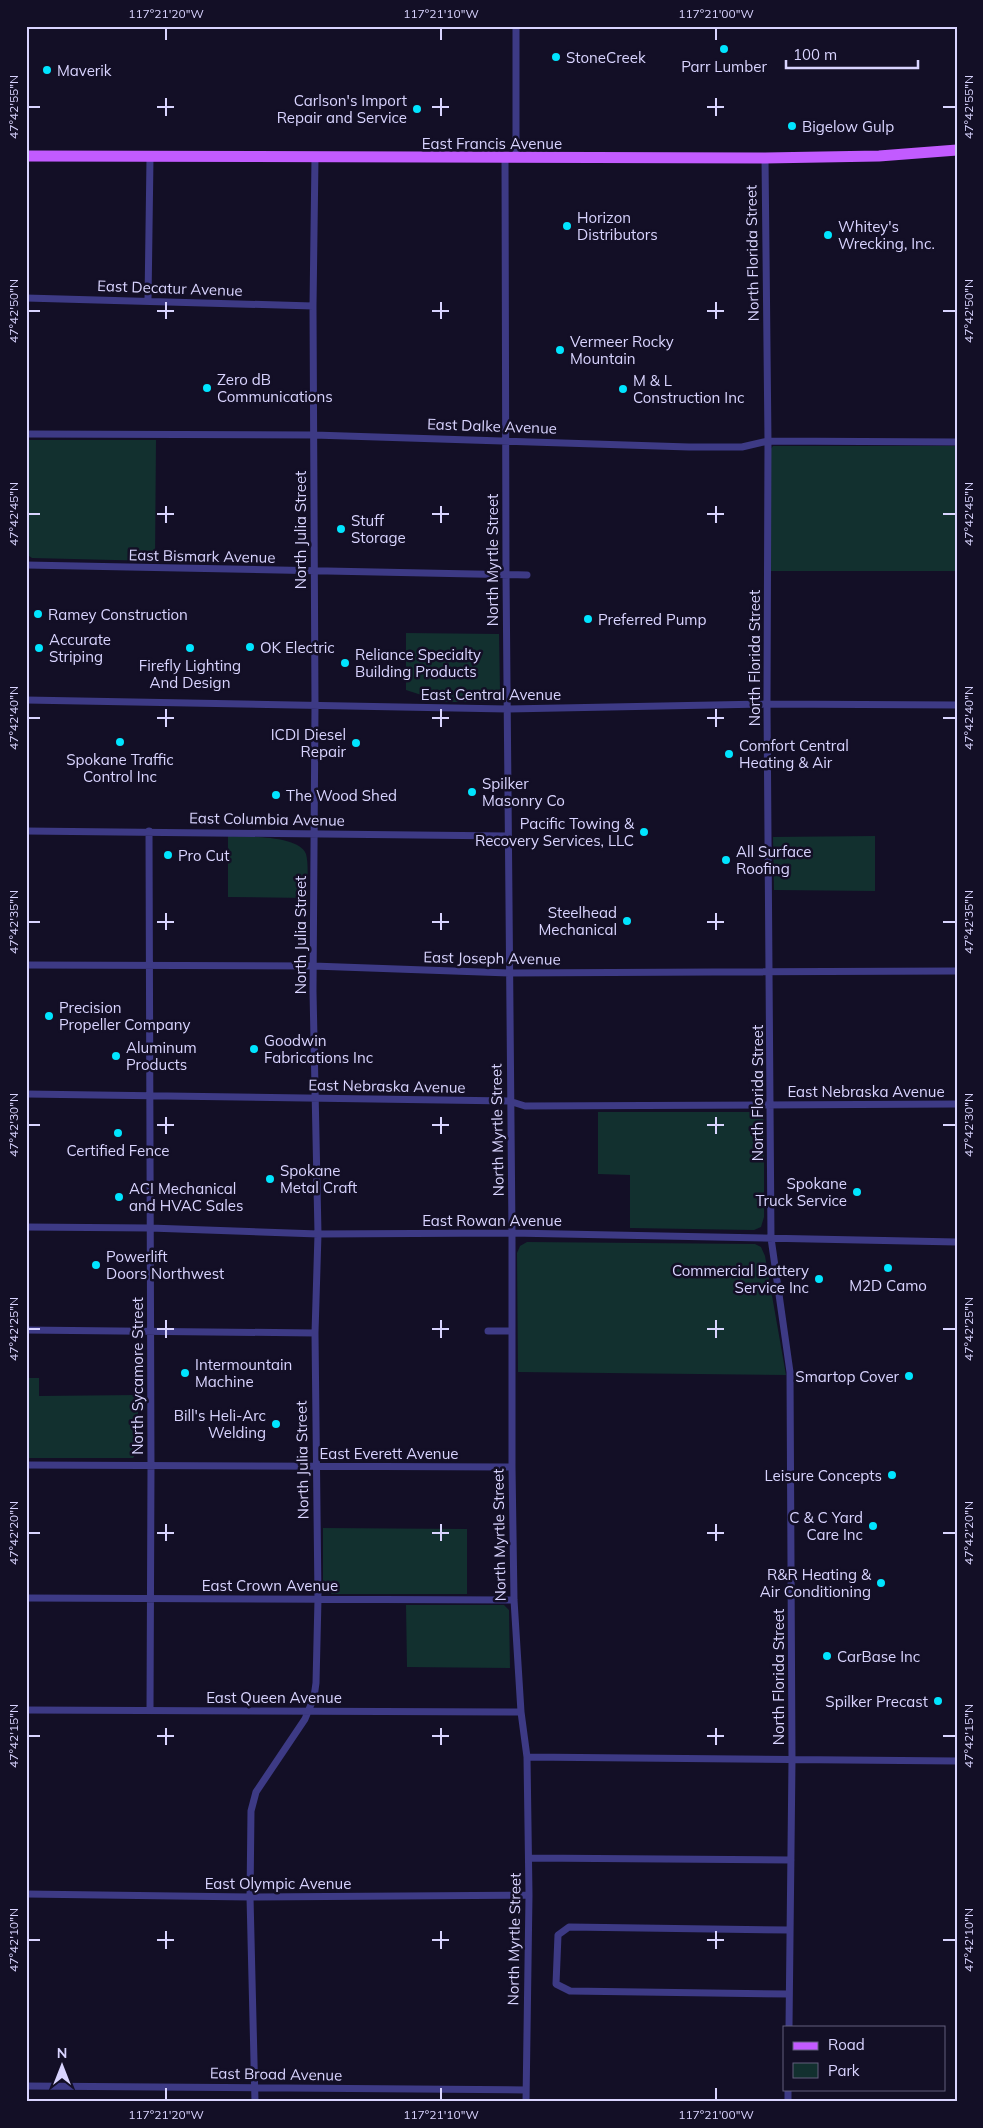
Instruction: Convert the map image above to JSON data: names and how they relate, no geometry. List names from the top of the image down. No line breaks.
{"streets":{"main road":["East Francis Avenue"],"street":["North Florida Street","East Decatur Avenue","East Dalke Avenue","North Julia Street","East Bismark Avenue","North Myrtle Street","East Central Avenue","East Columbia Avenue","East Joseph Avenue","East Nebraska Avenue","East Rowan Avenue","North Sycamore Street","East Everett Avenue","East Crown Avenue","East Queen Avenue","East Olympic Avenue","East Broad Avenue"]},"crossings":[["East Francis Avenue","North Florida Street"],["East Francis Avenue","North Julia Street"],["East Francis Avenue","North Myrtle Street"],["North Florida Street","East Dalke Avenue"],["North Florida Street","East Central Avenue"],["North Florida Street","East Joseph Avenue"],["North Florida Street","East Nebraska Avenue"],["North Florida Street","East Rowan Avenue"],["East Decatur Avenue","North Julia Street"],["East Dalke Avenue","North Julia Street"],["East Dalke Avenue","North Myrtle Street"],["North Julia Street","East Bismark Avenue"],["North Julia Street","East Central Avenue"],["North Julia Street","East Columbia Avenue"],["North Julia Street","East Joseph Avenue"],["North Julia Street","East Nebraska Avenue"],["North Julia Street","East Rowan Avenue"],["North Julia Street","East Everett Avenue"],["North Julia Street","East Crown Avenue"],["North Julia Street","East Queen Avenue"],["North Julia Street","East Olympic Avenue"],["North Julia Street","East Broad Avenue"],["East Bismark Avenue","North Myrtle Street"],["North Myrtle Street","East Central Avenue"],["North Myrtle Street","East Columbia Avenue"],["North Myrtle Street","East Joseph Avenue"],["North Myrtle Street","East Nebraska Avenue"],["North Myrtle Street","East Rowan Avenue"],["North Myrtle Street","East Everett Avenue"],["North Myrtle Street","East Crown Avenue"],["North Myrtle Street","East Queen Avenue"],["North Myrtle Street","East Olympic Avenue"],["North Myrtle Street","East Broad Avenue"],["East Columbia Avenue","North Sycamore Street"],["East Joseph Avenue","North Sycamore Street"],["East Nebraska Avenue","North Sycamore Street"],["East Rowan Avenue","North Sycamore Street"],["North Sycamore Street","East Everett Avenue"],["North Sycamore Street","East Crown Avenue"],["North Sycamore Street","East Queen Avenue"]],"places":["Parr Lumber","StoneCreek","Maverik","Carlson's Import Repair and Service","Bigelow Gulp","Horizon Distributors","Whitey's Wrecking, Inc.","Vermeer Rocky Mountain","Zero dB Communications","M & L Construction Inc","Stuff Storage","Ramey Construction","Preferred Pump","OK Electric","Accurate Striping","Firefly Lighting And Design","Reliance Specialty Building Products","Spokane Traffic Control Inc","ICDI Diesel Repair","Comfort Central Heating & Air","Spilker Masonry Co","The Wood Shed","Pacific Towing & Recovery Services, LLC","Pro Cut","All Surface Roofing","Steelhead Mechanical","Precision Propeller Company","Goodwin Fabrications Inc","Aluminum Products","Certified Fence","Spokane Metal Craft","Spokane Truck Service","ACI Mechanical and HVAC Sales","Powerlift Doors Northwest","M2D Camo","Commercial Battery Service Inc","Intermountain Machine","Smartop Cover","Bill's Heli-Arc Welding","Leisure Concepts","C & C Yard Care Inc","R&R Heating & Air Conditioning","CarBase Inc","Spilker Precast"],"legend":["Road","Park"],"scale_bar":"100 m","north":"top","coordinates":["117°21'20\"W","117°21'10\"W","117°21'00\"W","47°42'55\"N","47°42'50\"N","47°42'45\"N","47°42'40\"N","47°42'35\"N","47°42'30\"N","47°42'25\"N","47°42'20\"N","47°42'15\"N","47°42'10\"N"]}
